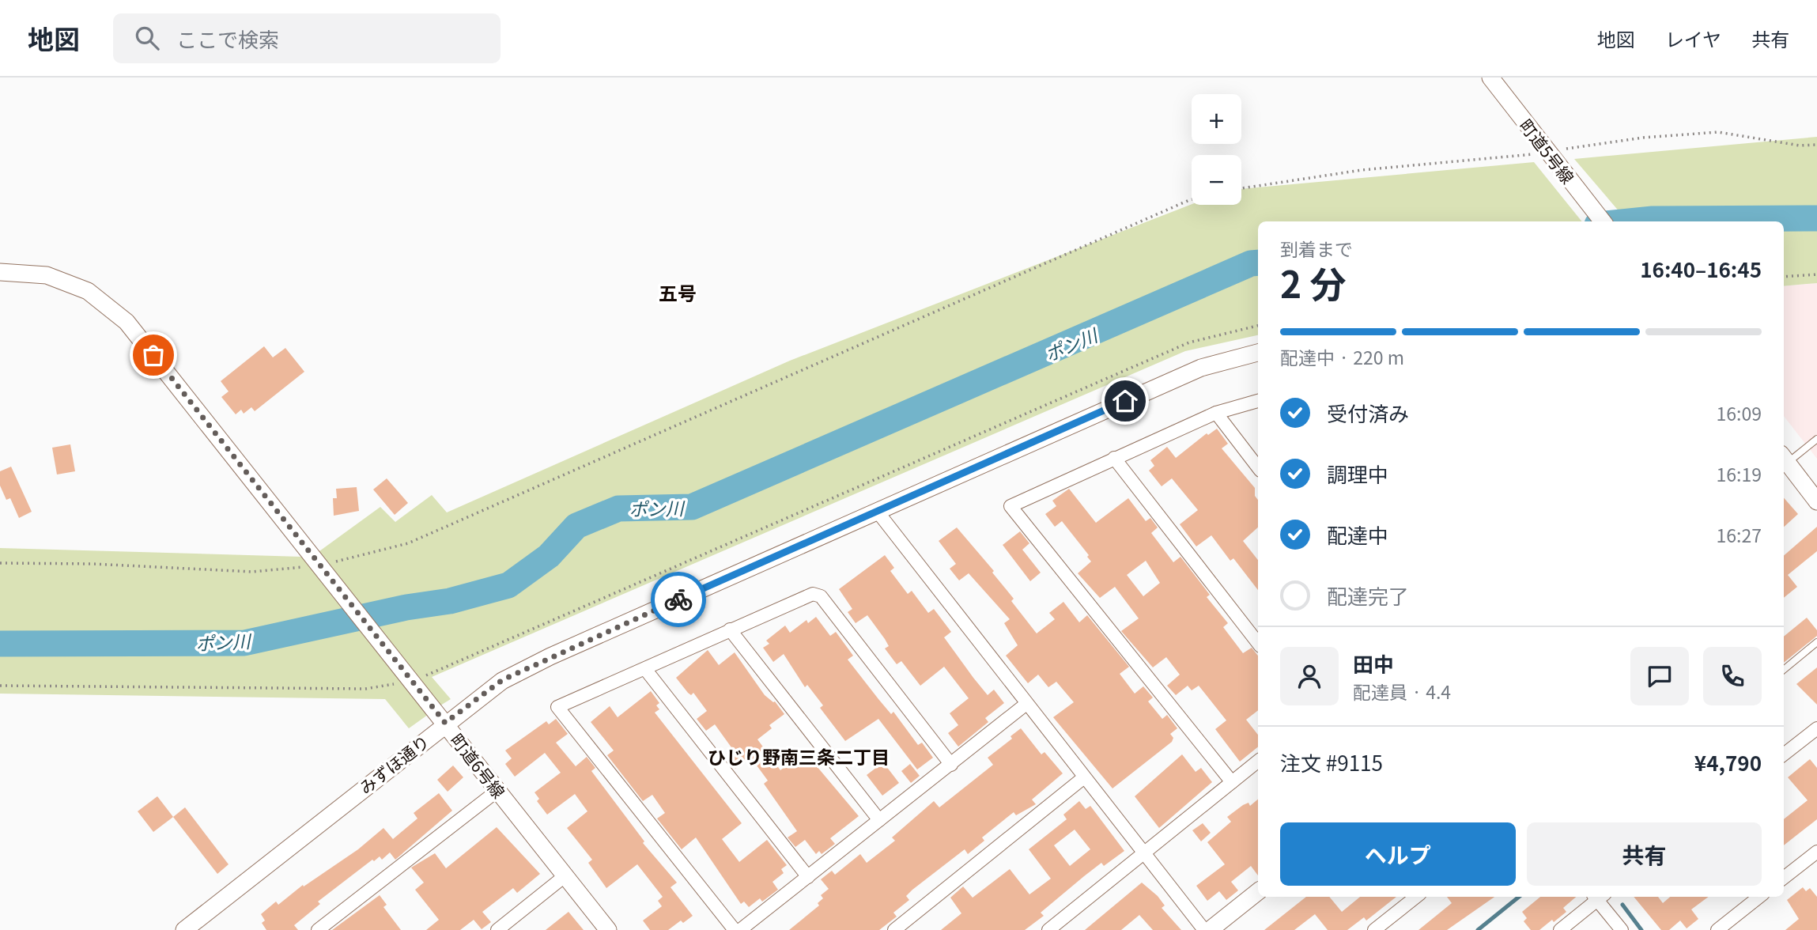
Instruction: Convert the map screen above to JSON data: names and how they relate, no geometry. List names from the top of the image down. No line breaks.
{"streets":{"street":["町道5号線","みずほ通り","町道6号線"]},"crossings":[["みずほ通り","町道6号線"]],"districts":["五号","ひじり野南三条二丁目"],"water":["ポン川"],"page":{"header":"地図","search":"ここで検索","nav":["地図","レイヤ","共有"],"map_buttons":["+","−"],"heading":["2 分","到着まで","16:40–16:45"],"panel":["田中","配達員 · 4.4","注文 #9115","¥4,790"],"bar":"配達中 · 220 m","list":[["受付済み","16:09"],["調理中","16:19"],["配達中","16:27"],"配達完了"],"buttons":["ヘルプ","共有"]}}
